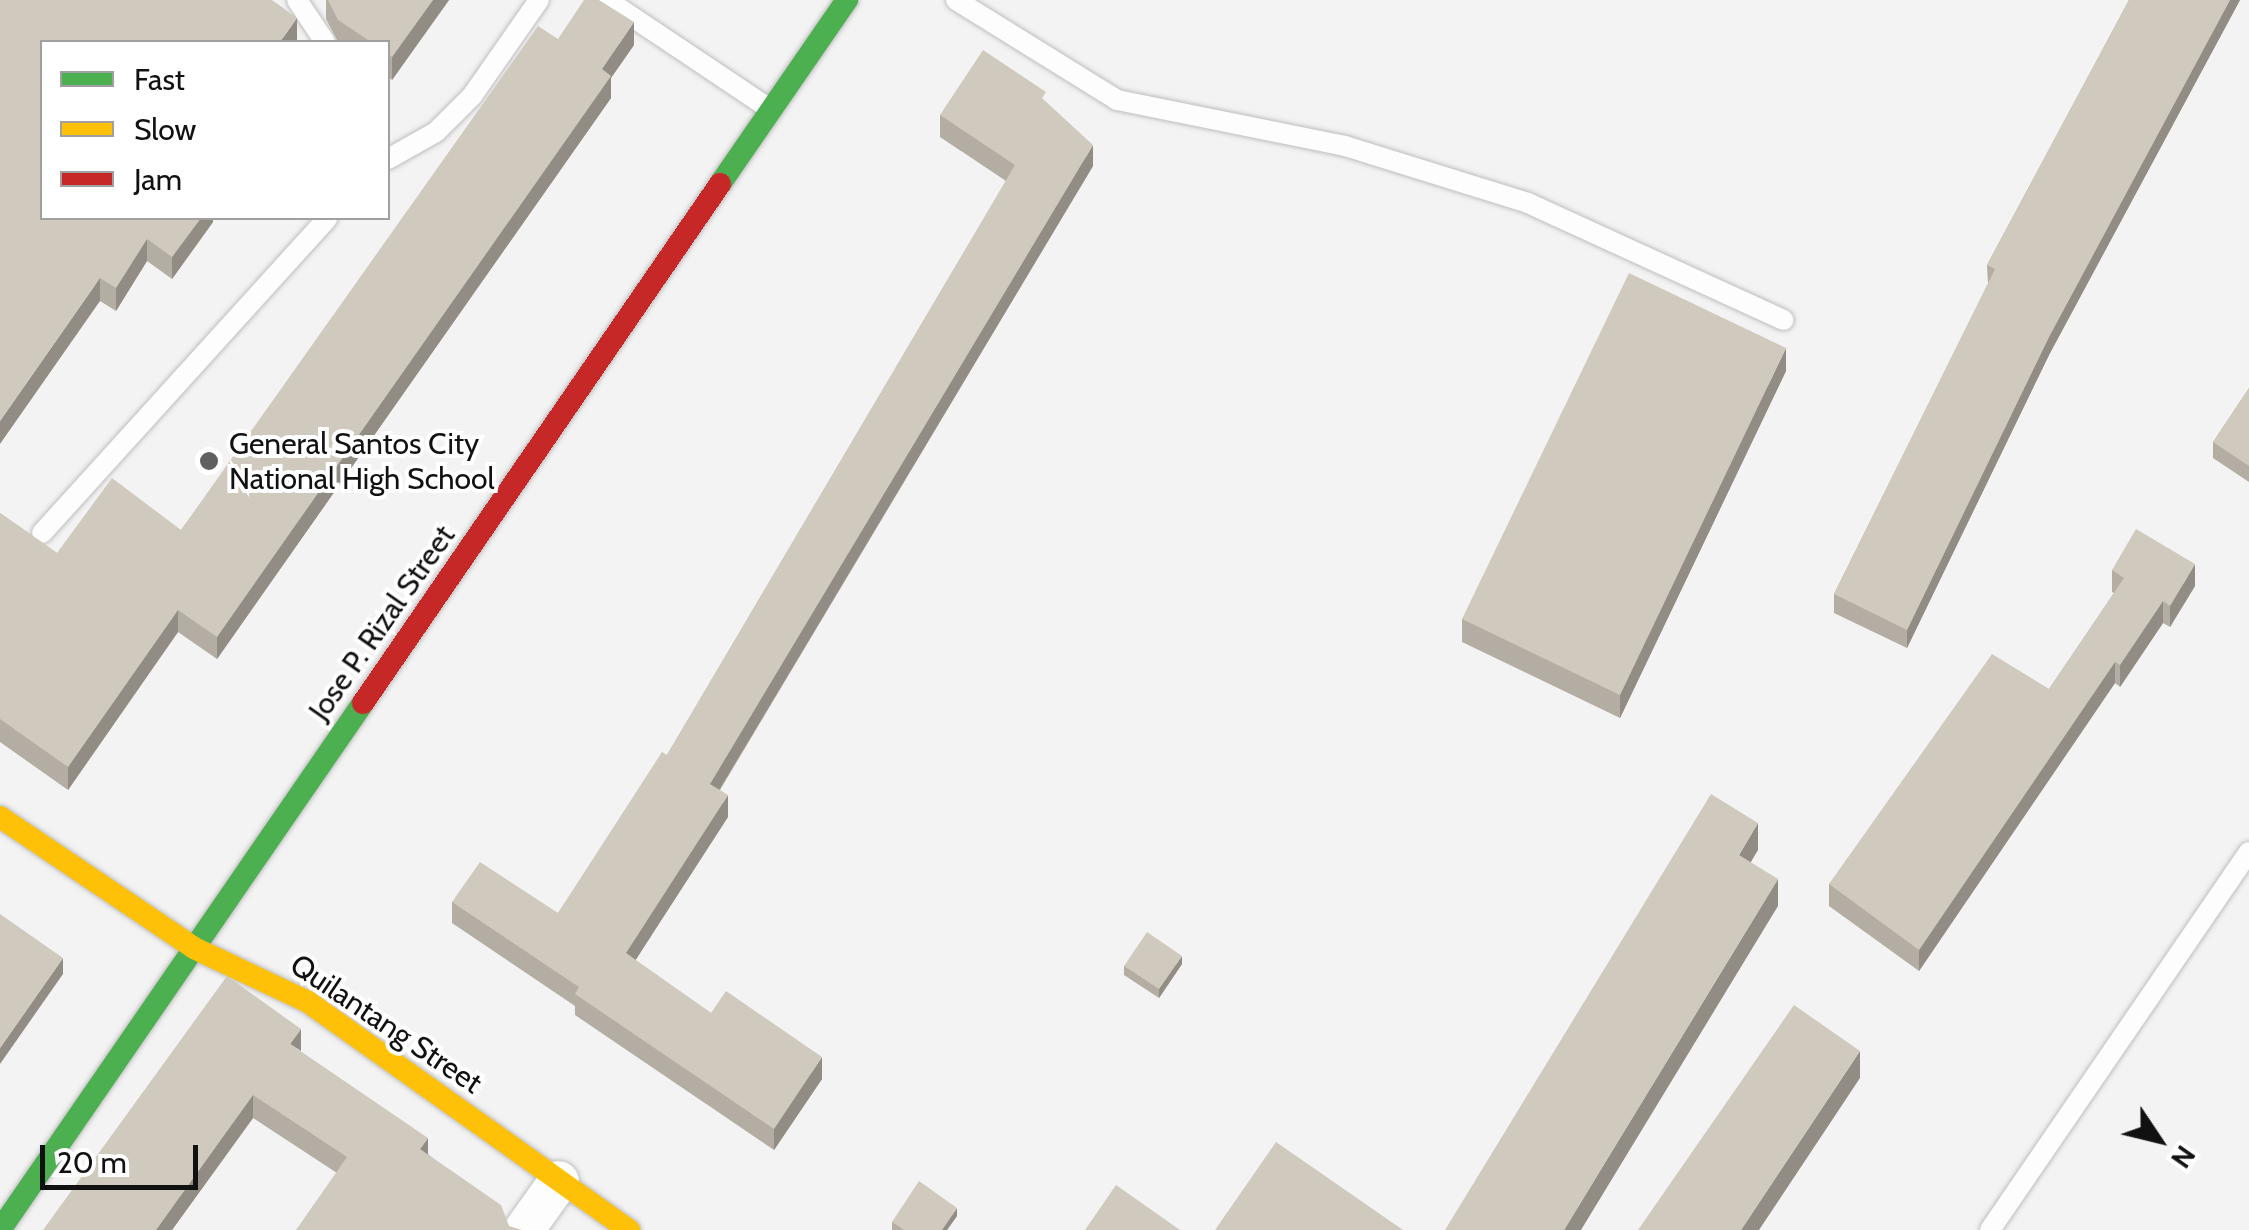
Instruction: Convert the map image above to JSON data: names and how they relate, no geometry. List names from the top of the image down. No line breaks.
{"streets":{"street":["Jose P. Rizal Street","Quilantang Street"]},"crossings":[["Jose P. Rizal Street","Quilantang Street"]],"places":["General Santos City National High School"],"legend":["Fast","Slow","Jam"],"scale_bar":"20 m","north":"bottom right"}
